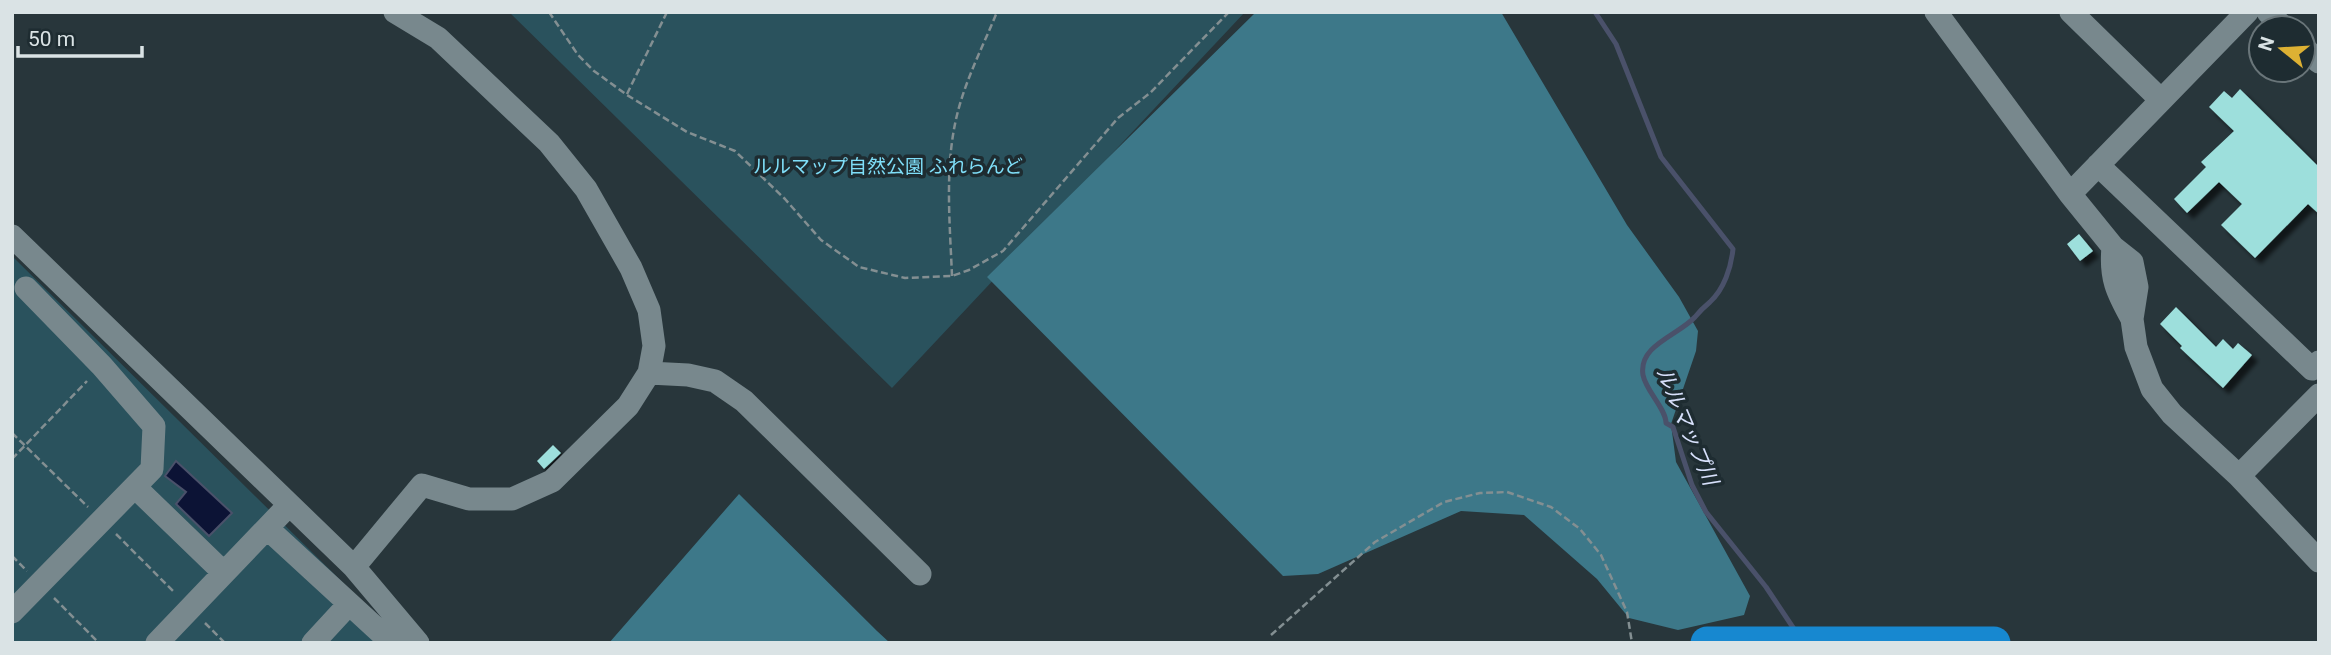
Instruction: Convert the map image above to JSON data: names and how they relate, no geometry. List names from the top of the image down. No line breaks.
{"water":["ルルマップ川"],"parks":["ルルマップ自然公園 ふれらんど"],"scale_bar":"50 m","north":"left"}
